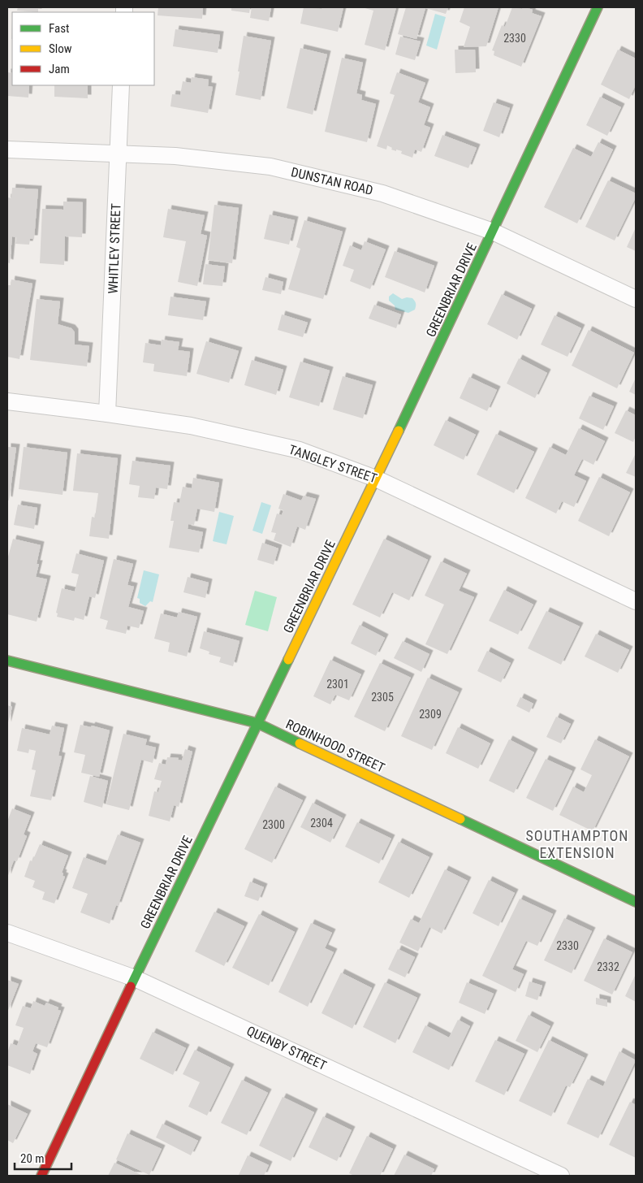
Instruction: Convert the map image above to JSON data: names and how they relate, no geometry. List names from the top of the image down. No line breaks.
{"streets":{"main road":["GREENBRIAR DRIVE","ROBINHOOD STREET"],"street":["DUNSTAN ROAD","WHITLEY STREET","TANGLEY STREET","QUENBY STREET"]},"crossings":[["DUNSTAN ROAD","WHITLEY STREET"],["DUNSTAN ROAD","GREENBRIAR DRIVE"],["WHITLEY STREET","TANGLEY STREET"],["GREENBRIAR DRIVE","TANGLEY STREET"],["GREENBRIAR DRIVE","ROBINHOOD STREET"],["GREENBRIAR DRIVE","QUENBY STREET"]],"districts":["SOUTHAMPTON EXTENSION"],"house_numbers":["2330","2301","2305","2309","2304","2300","2330","2332"],"legend":["Fast","Slow","Jam"],"scale_bar":"20 m"}
